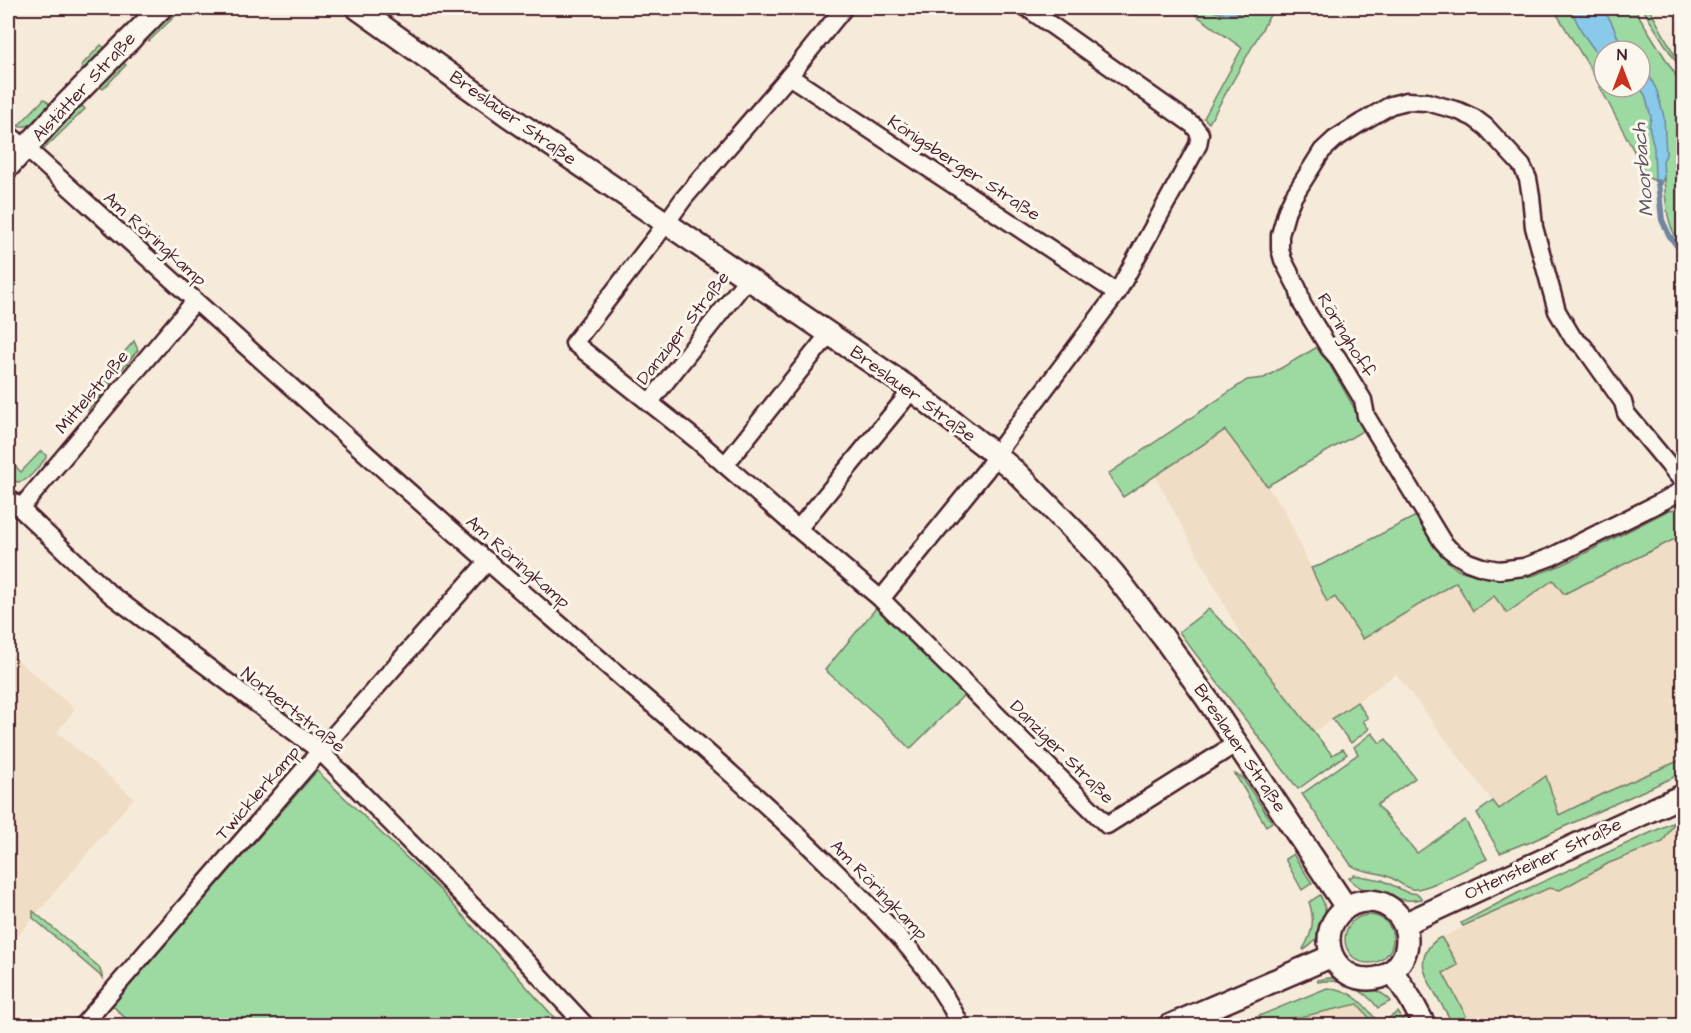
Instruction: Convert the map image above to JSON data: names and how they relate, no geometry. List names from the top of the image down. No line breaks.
{"streets":{"street":["Alstätter Straße","Breslauer Straße","Königsberger Straße","Am Röringkamp","Danziger Straße","Röringhoff","Mittelstraße","Norbertstraße","Twicklerkamp","Ottensteiner Straße"]},"crossings":[["Alstätter Straße","Am Röringkamp"],["Breslauer Straße","Danziger Straße"],["Breslauer Straße","Ottensteiner Straße"],["Am Röringkamp","Mittelstraße"],["Am Röringkamp","Twicklerkamp"],["Mittelstraße","Norbertstraße"],["Norbertstraße","Twicklerkamp"]],"water":["Moorbach"],"north":"top"}
